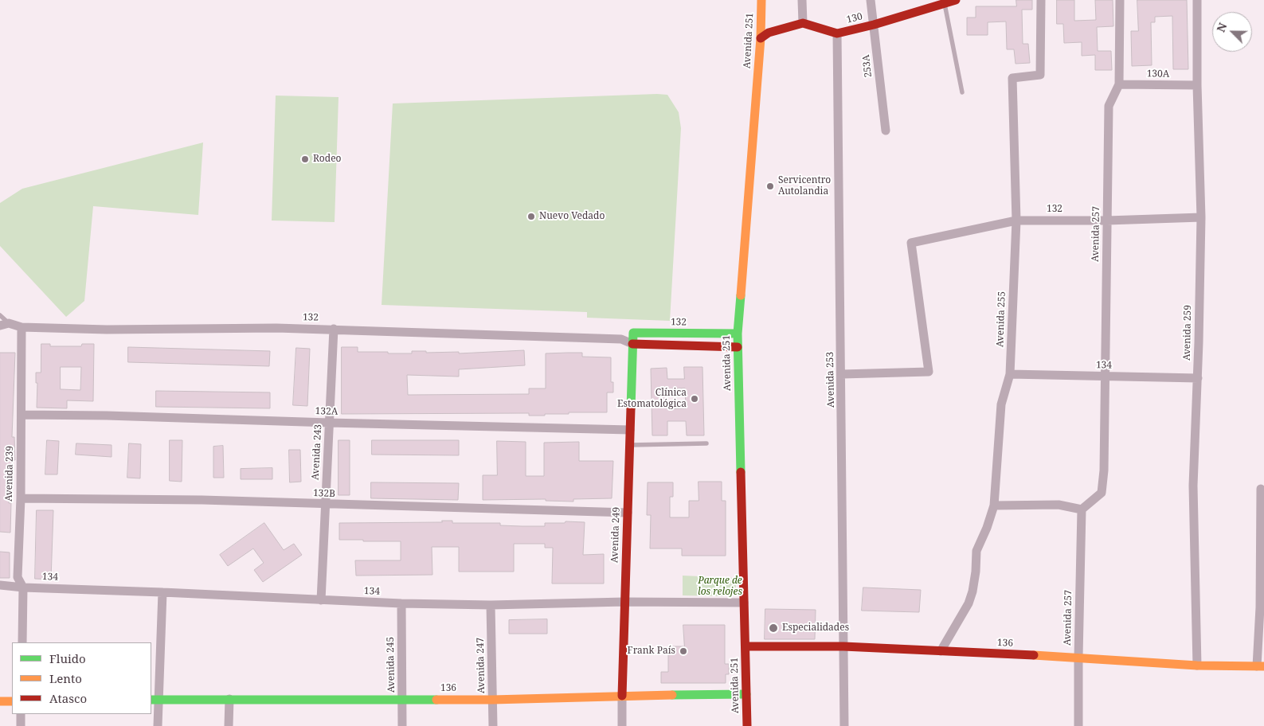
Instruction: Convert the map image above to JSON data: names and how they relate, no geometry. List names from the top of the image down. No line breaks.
{"streets":{"street":["130","Avenida 251","253A","130A","132","Avenida 257","Avenida 255","Avenida 259","134","Avenida 253","132A","Avenida 243","Avenida 239","132B","Avenida 249","136","Avenida 245","Avenida 247"]},"crossings":[["130","253A"],["130","Avenida 253"],["Avenida 251","132"],["Avenida 251","134"],["Avenida 251","136"],["130A","Avenida 257"],["130A","Avenida 259"],["132","Avenida 257"],["132","Avenida 255"],["132","Avenida 259"],["132","Avenida 253"],["132","Avenida 243"],["132","Avenida 239"],["132","Avenida 249"],["Avenida 257","134"],["Avenida 257","136"],["Avenida 255","134"],["Avenida 255","136"],["Avenida 259","134"],["Avenida 259","136"],["134","Avenida 243"],["134","Avenida 239"],["134","Avenida 249"],["134","Avenida 245"],["134","Avenida 247"],["Avenida 253","136"],["132A","Avenida 243"],["132A","Avenida 239"],["132A","Avenida 249"],["Avenida 243","132B"],["Avenida 239","132B"],["132B","Avenida 249"],["Avenida 249","136"],["136","Avenida 245"],["136","Avenida 247"]],"parks":["Parque de los relojes"],"places":["Rodeo","Servicentro Autolandia","Nuevo Vedado","Clínica Estomatológica","Especialidades","Frank País"],"legend":["Fluido","Lento","Atasco"],"north":"top left"}
